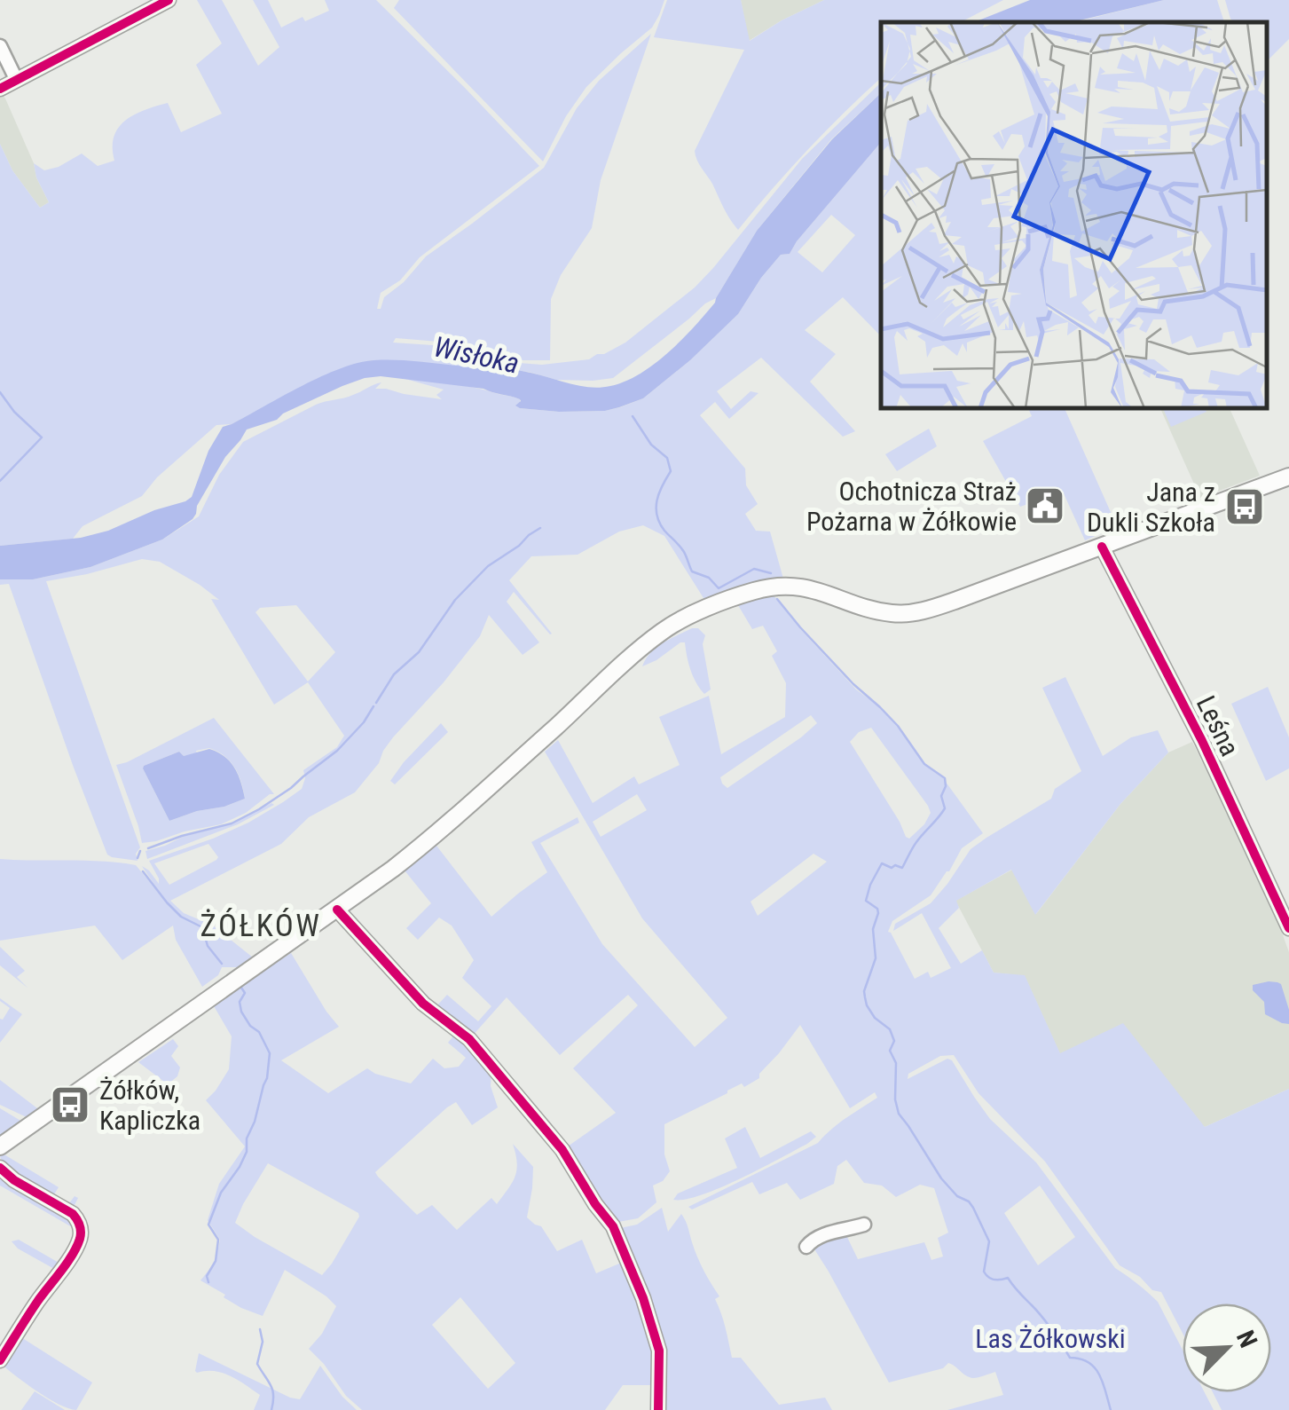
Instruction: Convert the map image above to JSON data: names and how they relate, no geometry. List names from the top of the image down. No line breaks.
{"streets":{"street":["Leśna"]},"districts":["ŻÓŁKÓW"],"water":["Wisłoka"],"parks":["Las Żółkowski"],"places":{"public building":["Ochotnicza Straż Pożarna w Żółkowie"],"bus stop":["Jana z Dukli Szkoła","Żółków, Kapliczka"]},"north":"top right"}
